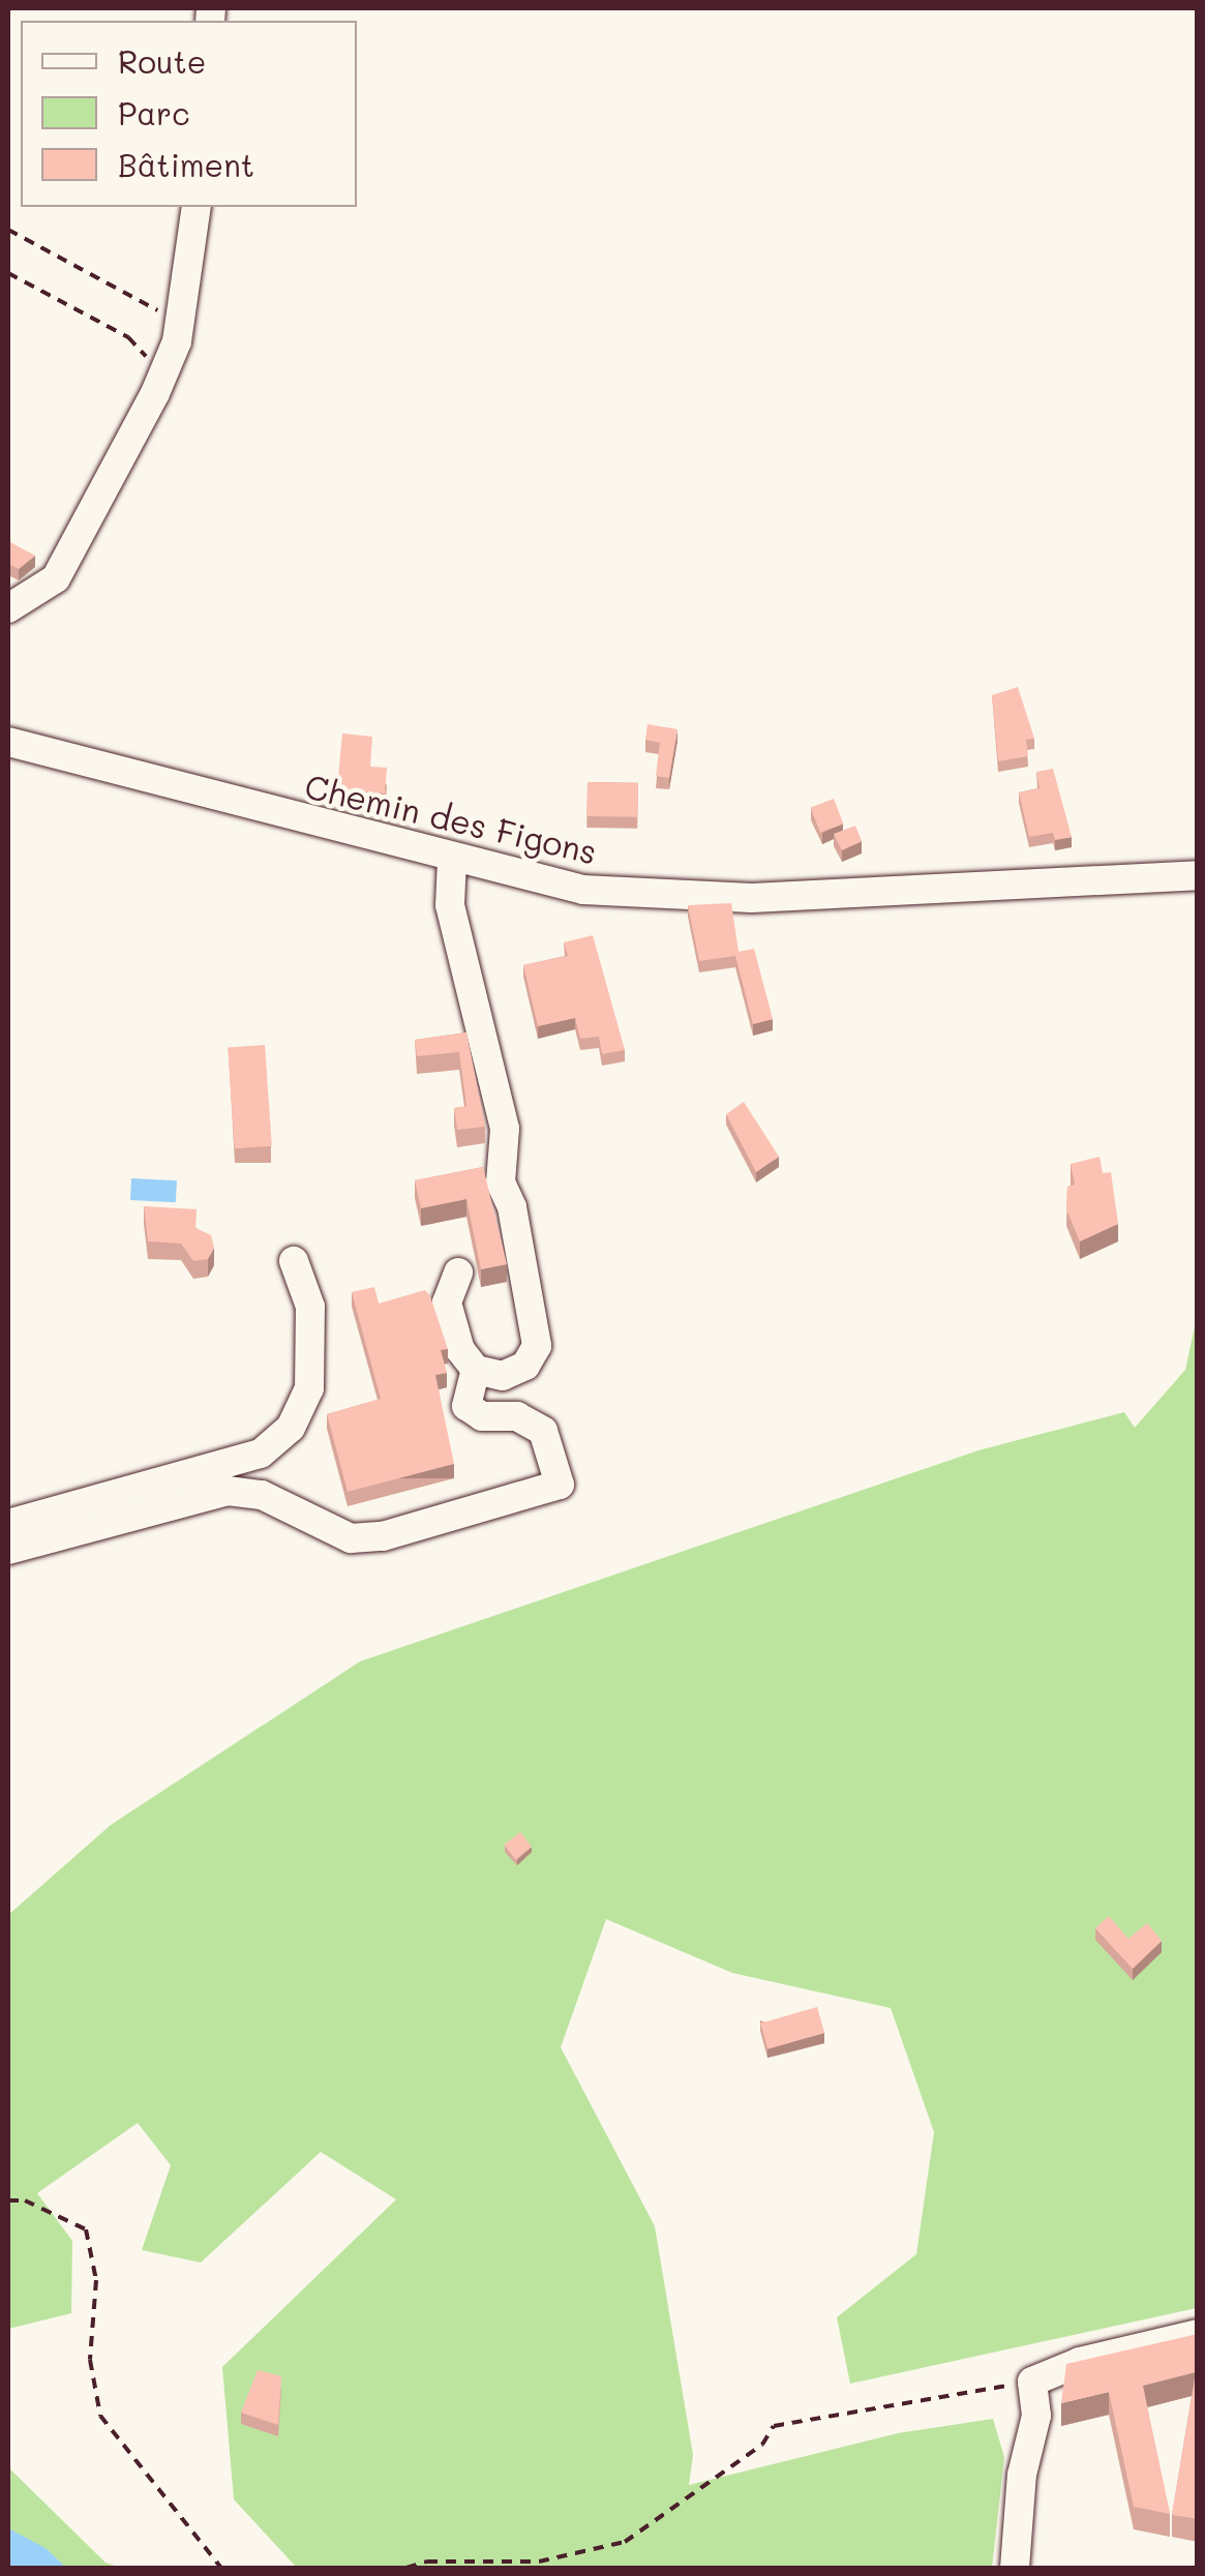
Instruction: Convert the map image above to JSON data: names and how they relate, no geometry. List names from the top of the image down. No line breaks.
{"streets":{"street":["Chemin des Figons"]},"legend":["Route","Parc","Bâtiment"]}
